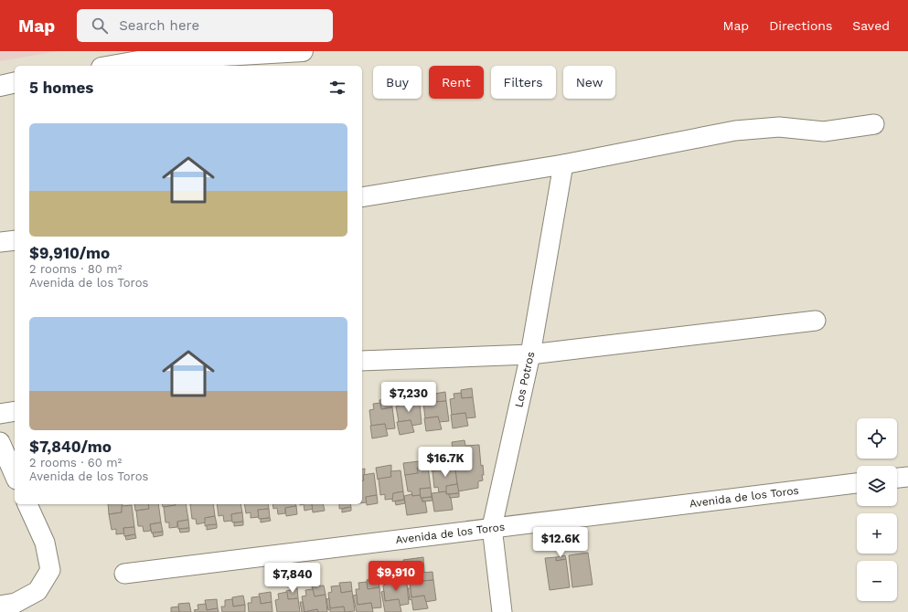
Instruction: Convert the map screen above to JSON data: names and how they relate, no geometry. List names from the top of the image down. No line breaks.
{"streets":{"street":["Los Potros","Avenida de los Toros"]},"crossings":[["Los Potros","Avenida de los Toros"]],"page":{"header":"Map","search":"Search here","nav":["Map","Directions","Saved"],"chip":["Buy","Rent","Filters","New"],"heading":"5 homes","list":[{"name":"$9,910/mo","note":"2 rooms · 80 m² · Avenida de los Toros"},{"name":"$7,840/mo","note":"2 rooms · 60 m² · Avenida de los Toros"}],"price":["$7,230","$16.7K","$12.6K","$9,910","$7,840"],"map_buttons":["+","−"]}}
